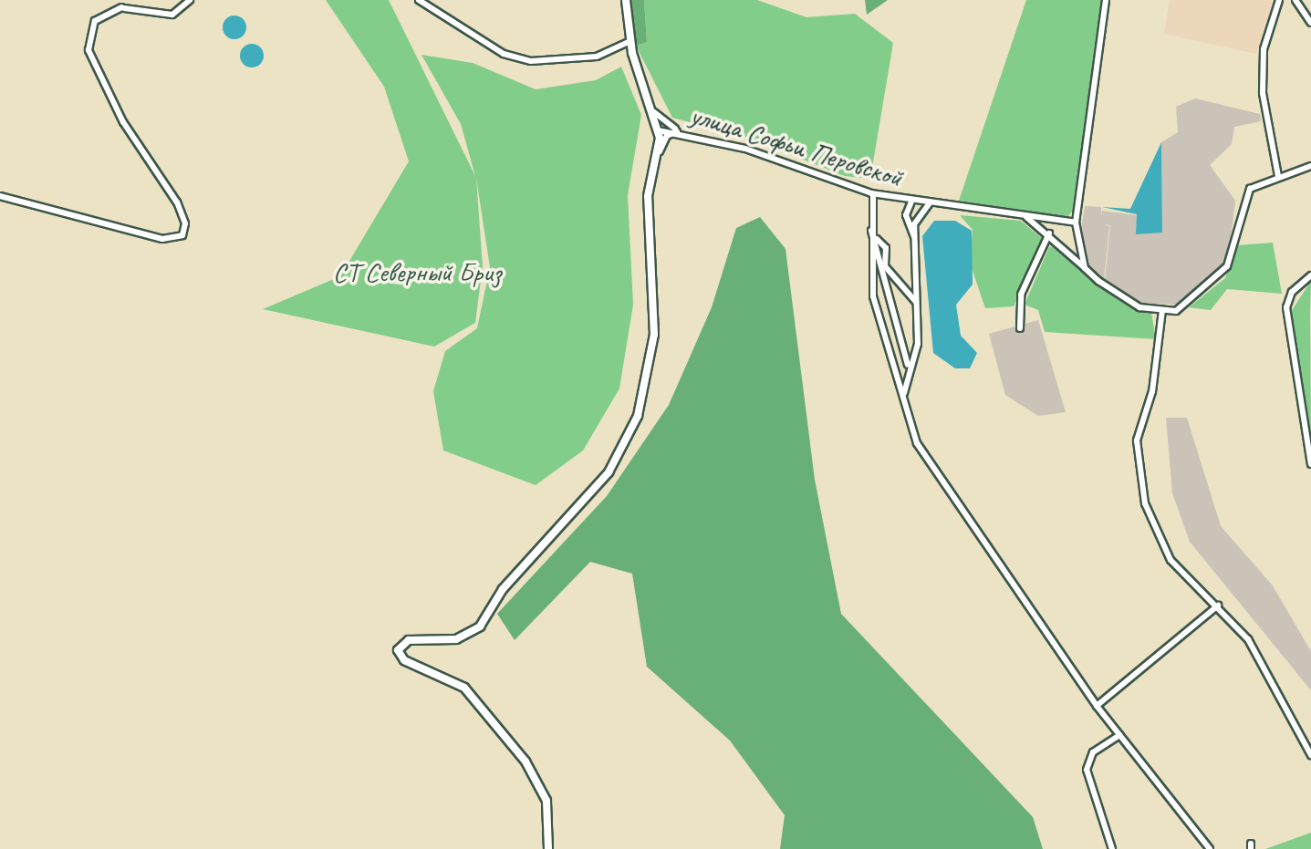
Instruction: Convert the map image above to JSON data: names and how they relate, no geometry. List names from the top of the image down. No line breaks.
{"streets":{"street":["улица Софьи Перовской"]},"parks":["СТ Северный Бриз"]}
